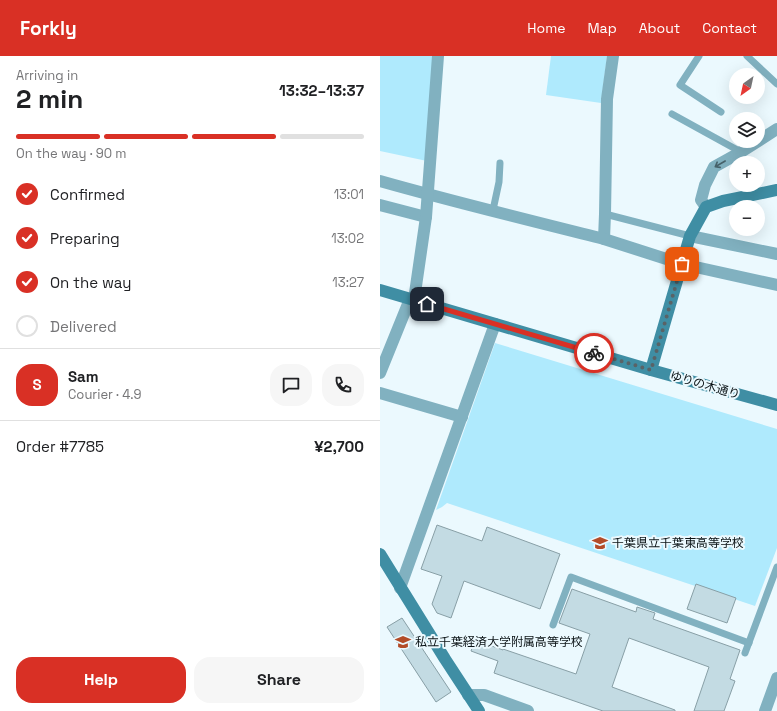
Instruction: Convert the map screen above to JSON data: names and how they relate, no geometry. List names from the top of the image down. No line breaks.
{"streets":{"street":["ゆりの木通り"]},"places":{"school or university":["千葉県立千葉東高等学校","私立千葉経済大学附属高等学校"]},"north":"bottom left","page":{"header":"Forkly","nav":["Home","Map","About","Contact"],"heading":["2 min","Arriving in","13:32–13:37"],"panel":["Sam","Courier · 4.9","Order #7785","¥2,700"],"map_buttons":["+","−"],"bar":"On the way · 90 m","list":[["Confirmed","13:01"],["Preparing","13:02"],["On the way","13:27"],"Delivered"],"round":"S","buttons":["Help","Share"]}}
